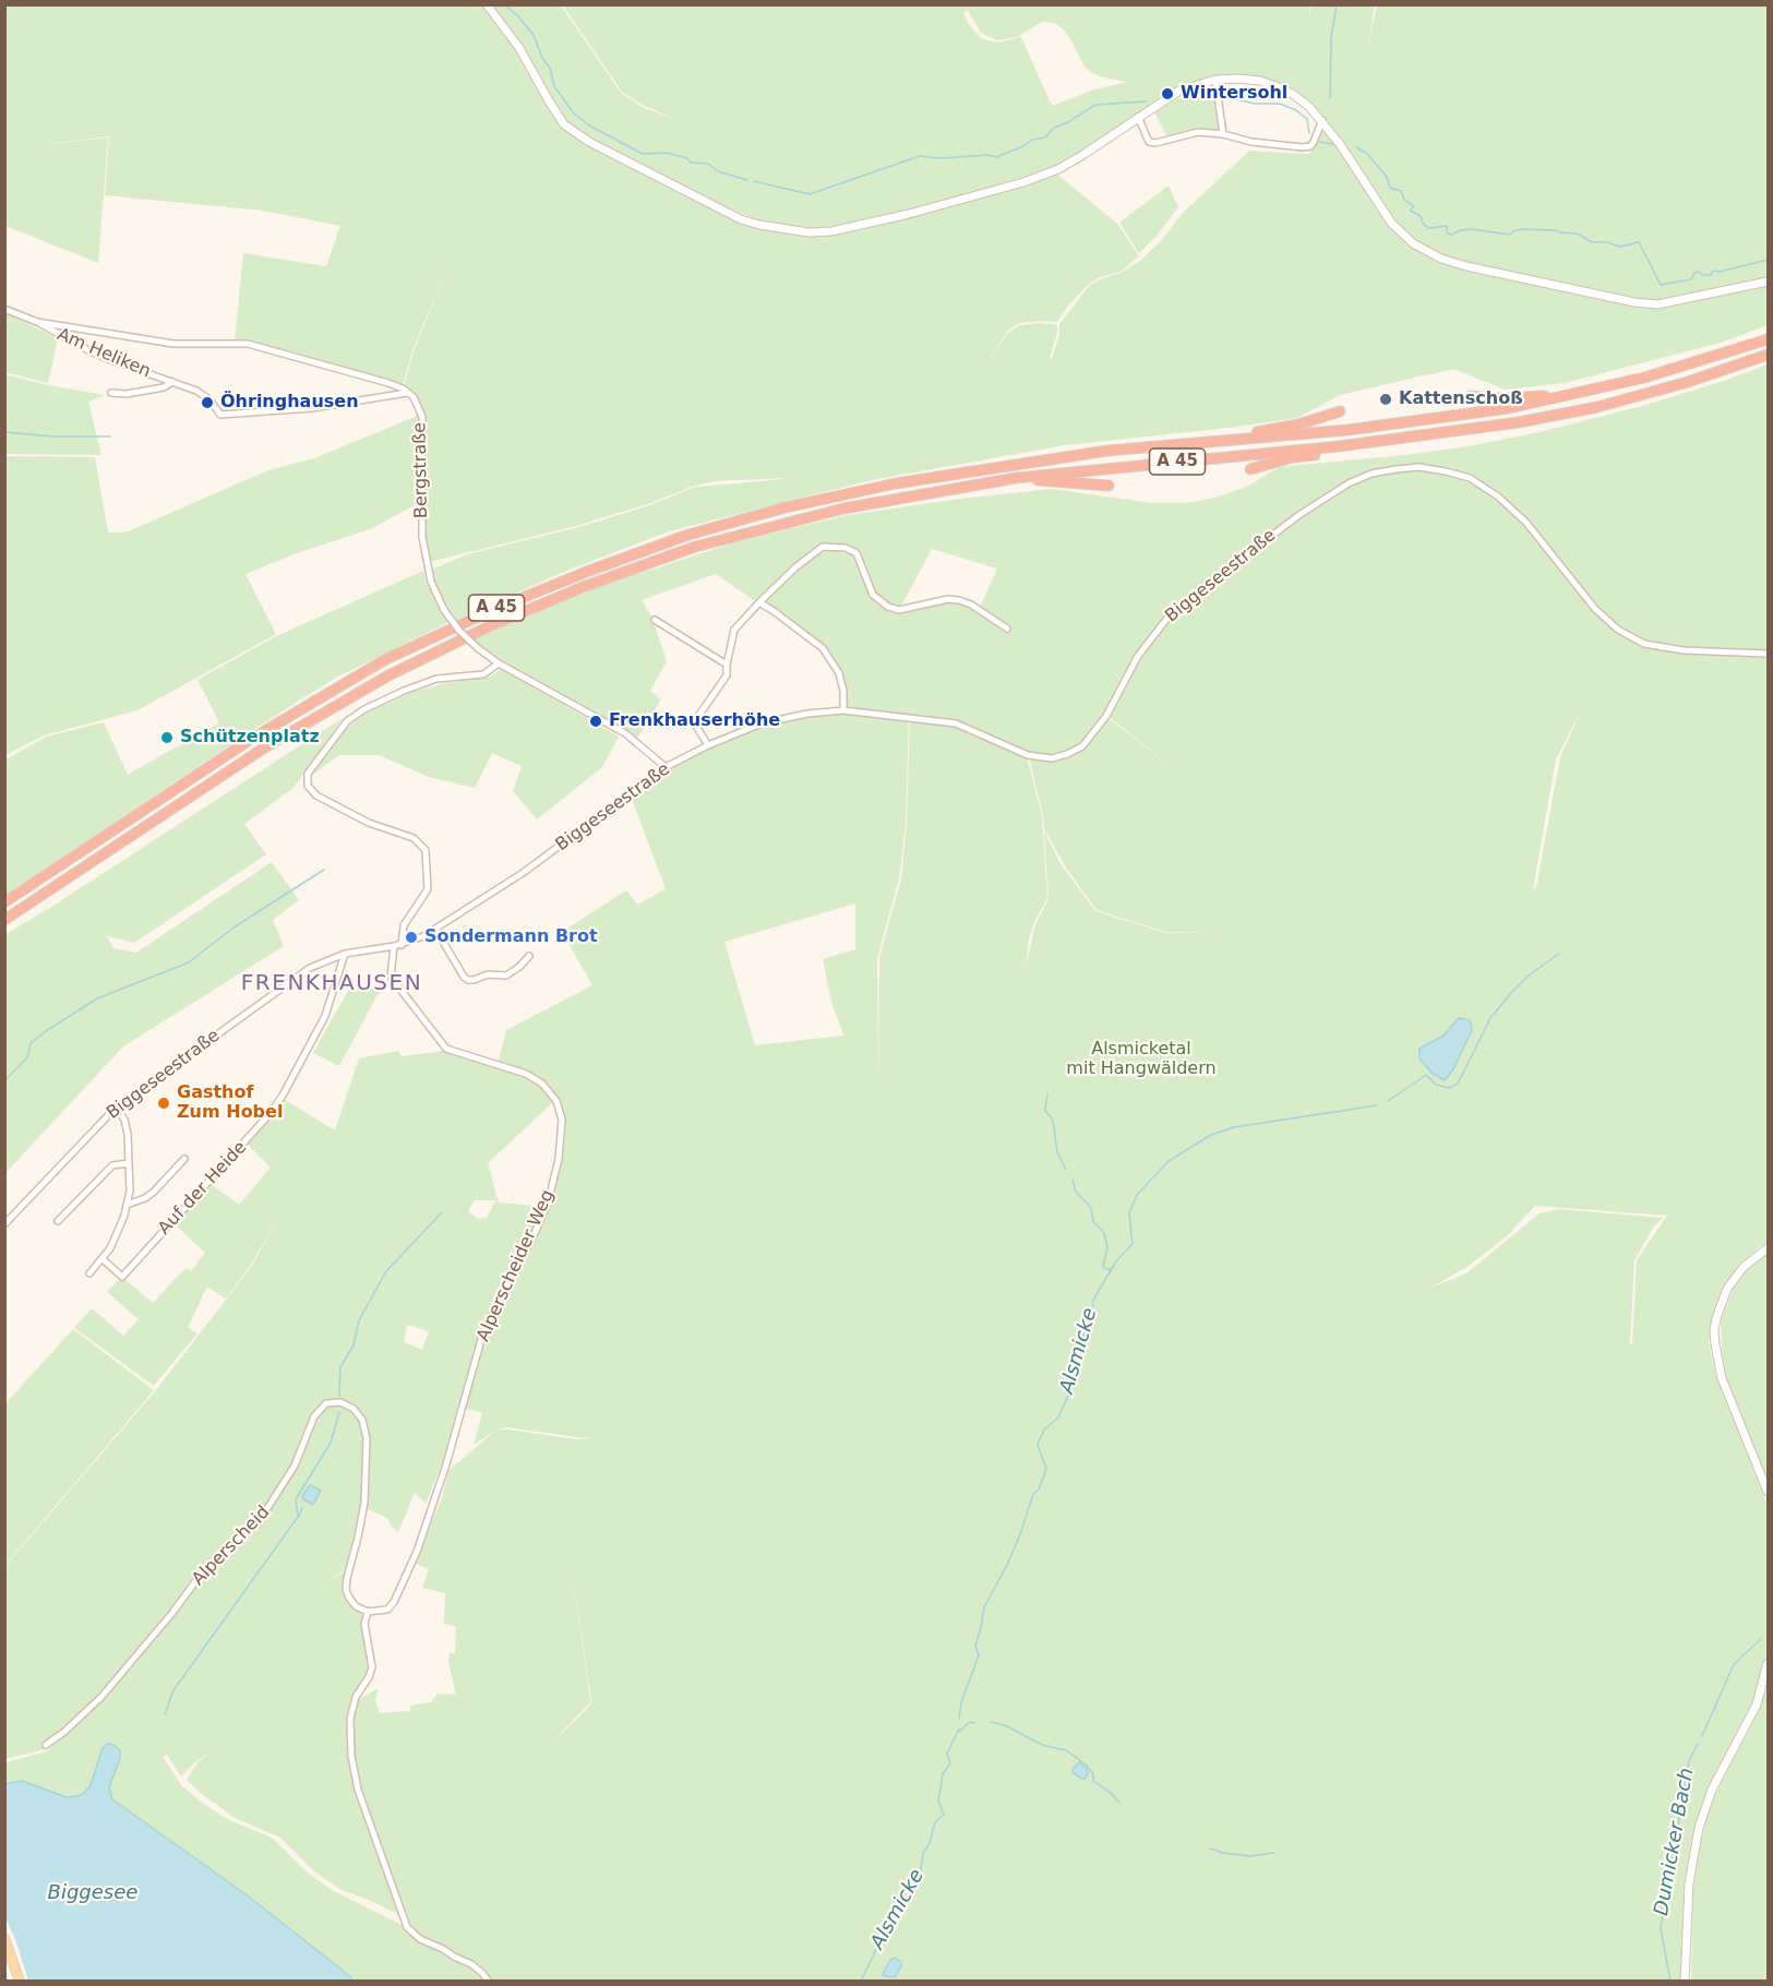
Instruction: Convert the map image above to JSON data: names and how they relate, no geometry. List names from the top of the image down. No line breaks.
{"streets":{"highway":["A 45"],"street":["Am Heliken","Bergstraße","Biggeseestraße","Auf der Heide","Alperscheider Weg","Alperscheid"]},"crossings":[["Am Heliken","Bergstraße"],["Bergstraße","Biggeseestraße"],["Biggeseestraße","Auf der Heide"],["Biggeseestraße","Alperscheider Weg"],["Alperscheider Weg","Alperscheid"]],"districts":["FRENKHAUSEN"],"water":["Alsmicke","Dumicker Bach","Biggesee"],"parks":["Alsmicketal mit Hangwäldern"],"places":["Wintersohl","Kattenschoß","Öhringhausen","Frenkhauserhöhe","Schützenplatz","Sondermann Brot","Gasthof Zum Hobel"]}
